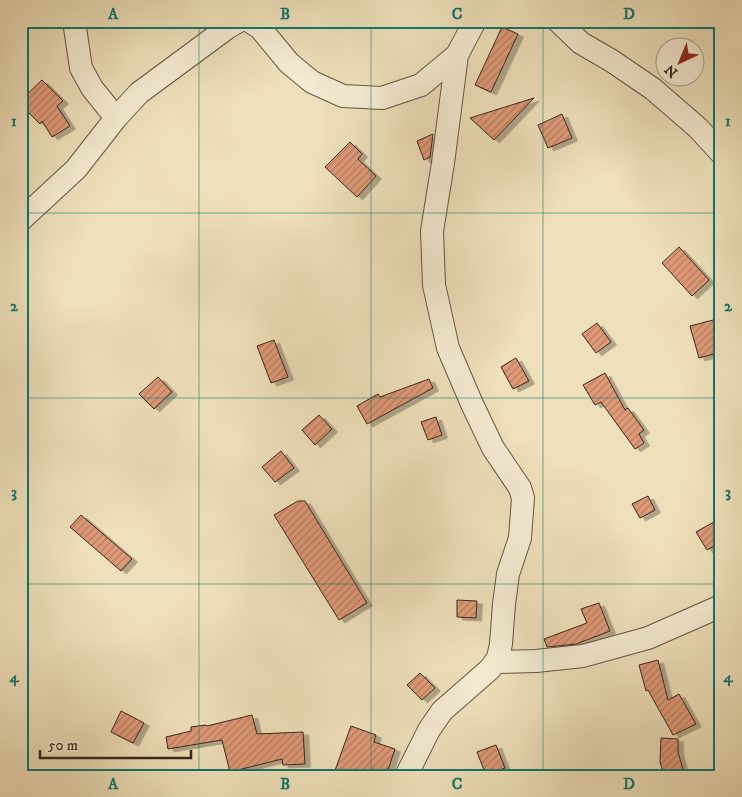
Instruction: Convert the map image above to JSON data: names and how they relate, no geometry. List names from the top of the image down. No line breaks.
{"scale_bar":"50 m","north":"bottom left","grid":{"columns":["A","B","C","D"],"rows":["1","2","3","4"]}}
